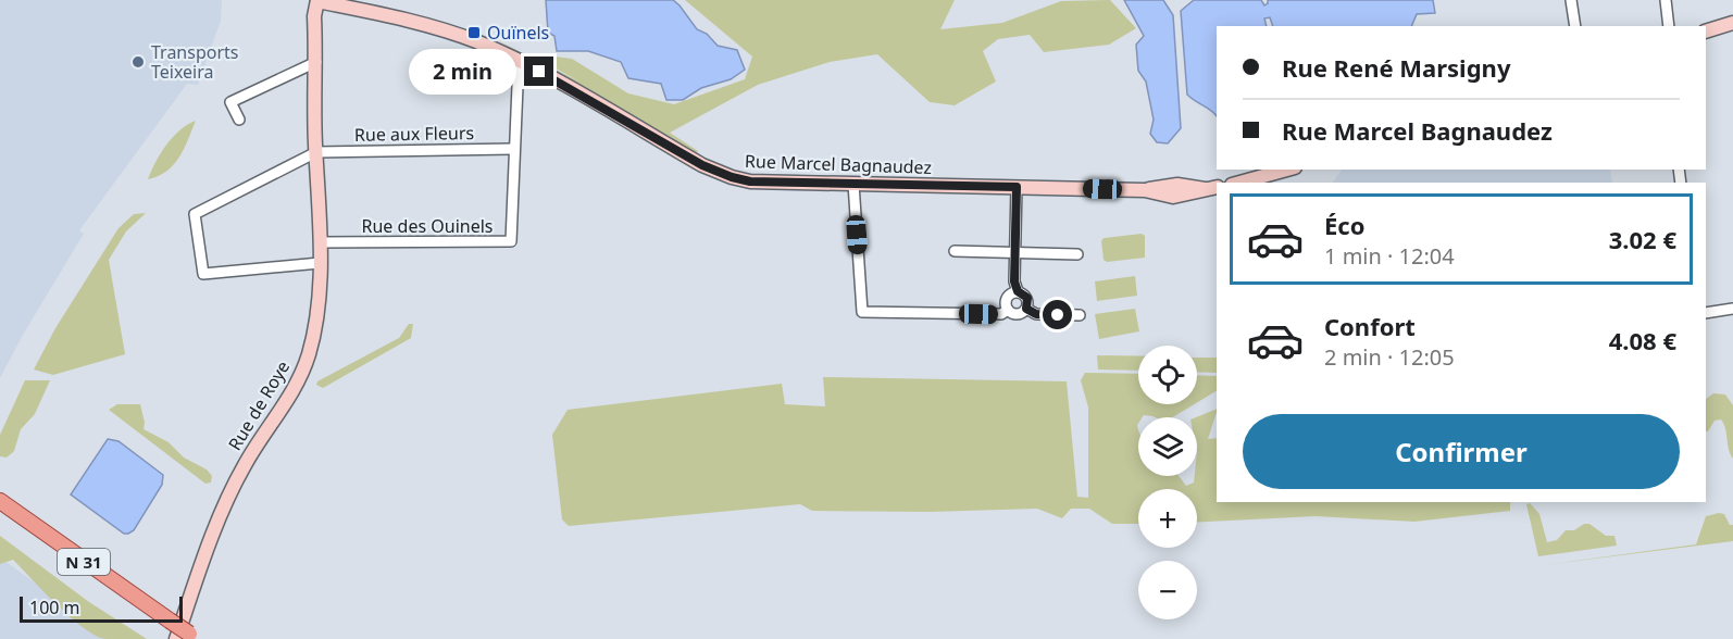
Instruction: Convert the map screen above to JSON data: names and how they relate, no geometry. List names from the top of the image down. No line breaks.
{"streets":{"main road":["N 31"],"street":["Rue aux Fleurs","Rue Marcel Bagnaudez","Rue des Ouinels","Rue de Roye"]},"crossings":[["Rue aux Fleurs","Rue des Ouinels"],["Rue aux Fleurs","Rue de Roye"],["Rue Marcel Bagnaudez","Rue des Ouinels"],["Rue Marcel Bagnaudez","Rue de Roye"],["Rue des Ouinels","Rue de Roye"],["Rue de Roye","N 31"]],"places":{"transit":["Ouïnels"],"other":["Transports Teixeira"]},"scale_bar":"100 m","page":{"banner":["Rue René Marsigny","Rue Marcel Bagnaudez"],"bubble":"2 min","list":[{"name":"Éco","note":"1 min · 12:04","value":"3.02 €"},{"name":"Confort","note":"2 min · 12:05","value":"4.08 €"}],"map_buttons":["+","−"],"buttons":"Confirmer","scale":"100 m"}}
